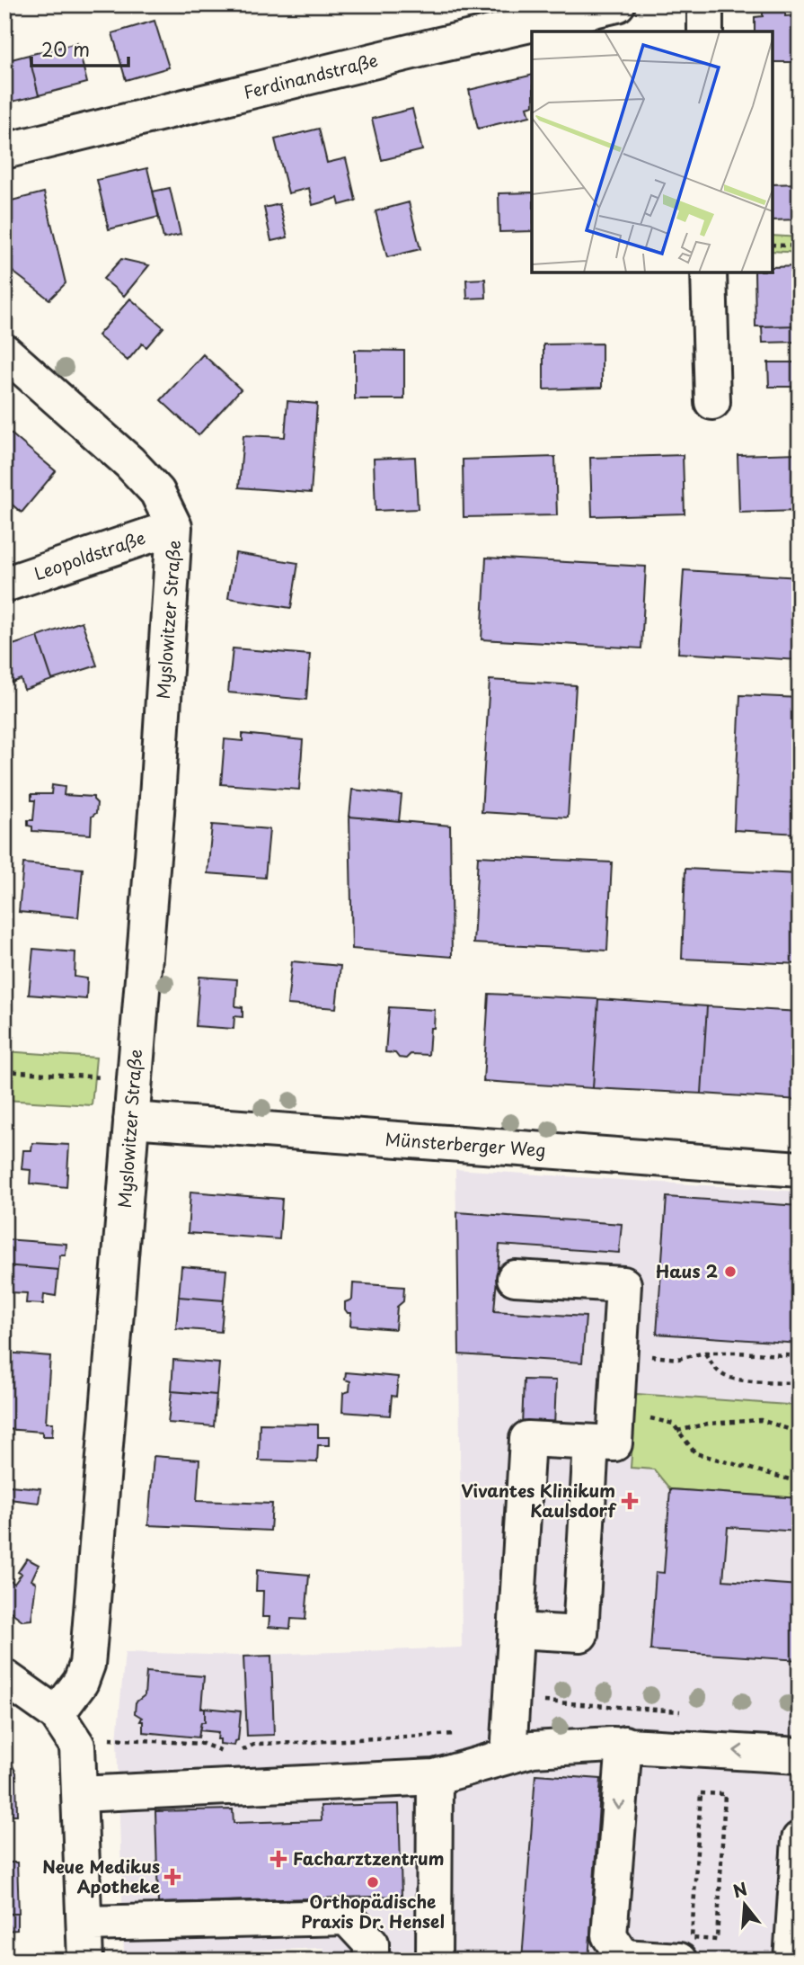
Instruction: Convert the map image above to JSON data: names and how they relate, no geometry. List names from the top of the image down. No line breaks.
{"streets":{"street":["Ferdinandstraße","Leopoldstraße","Myslowitzer Straße","Münsterberger Weg"]},"crossings":[["Leopoldstraße","Myslowitzer Straße"],["Myslowitzer Straße","Münsterberger Weg"]],"places":{"other":["Haus 2","Orthopädische Praxis Dr. Hensel"],"health":["Vivantes Klinikum Kaulsdorf","Facharztzentrum","Neue Medikus Apotheke"]},"scale_bar":"20 m","north":"top"}
